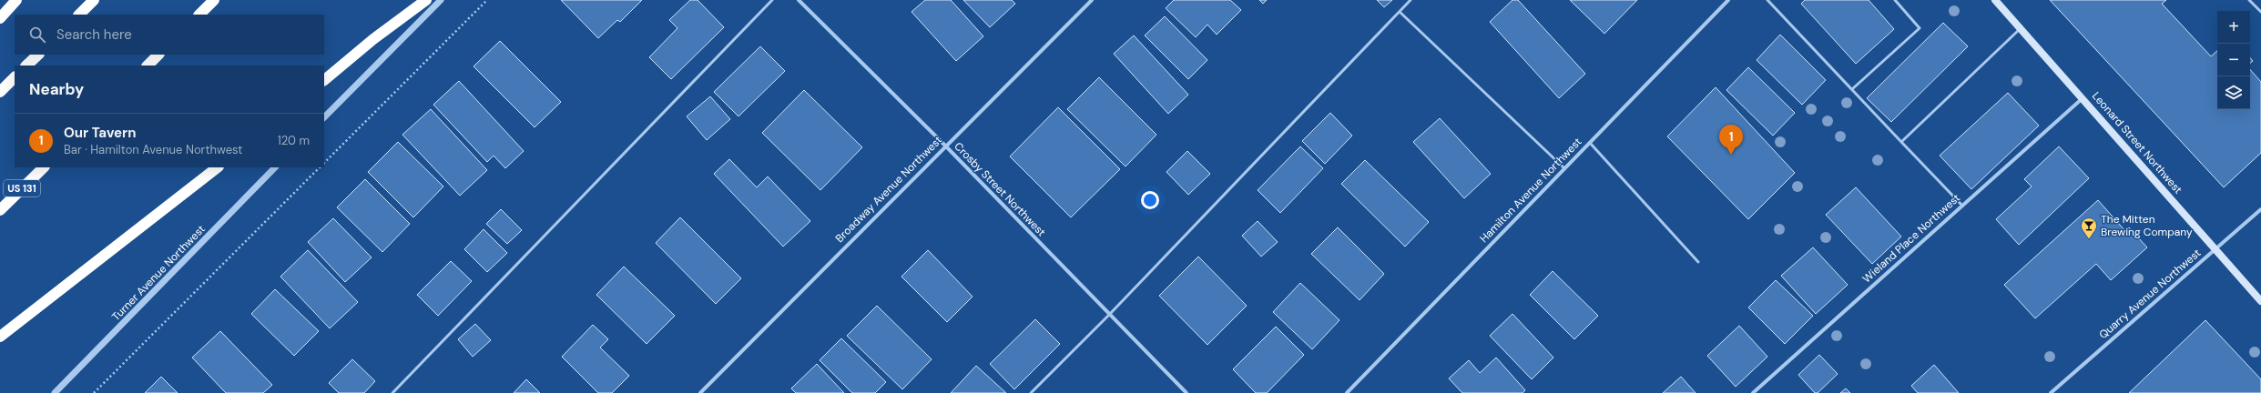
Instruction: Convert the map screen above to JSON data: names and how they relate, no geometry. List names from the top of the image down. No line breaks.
{"streets":{"highway":["US 131"],"main road":["Leonard Street Northwest"],"street":["Broadway Avenue Northwest","Crosby Street Northwest","Hamilton Avenue Northwest","Wieland Place Northwest","Turner Avenue Northwest","Quarry Avenue Northwest"]},"crossings":[["Leonard Street Northwest","Wieland Place Northwest"],["Leonard Street Northwest","Quarry Avenue Northwest"],["Broadway Avenue Northwest","Crosby Street Northwest"]],"places":{"bar":["The Mitten Brewing Company"]},"page":{"map_buttons":["+","−"],"search":"Search here","heading":"Nearby","list":[{"mark":"1","name":"Our Tavern","note":"Bar · Hamilton Avenue Northwest","value":"120 m"}],"pins":"1"}}
